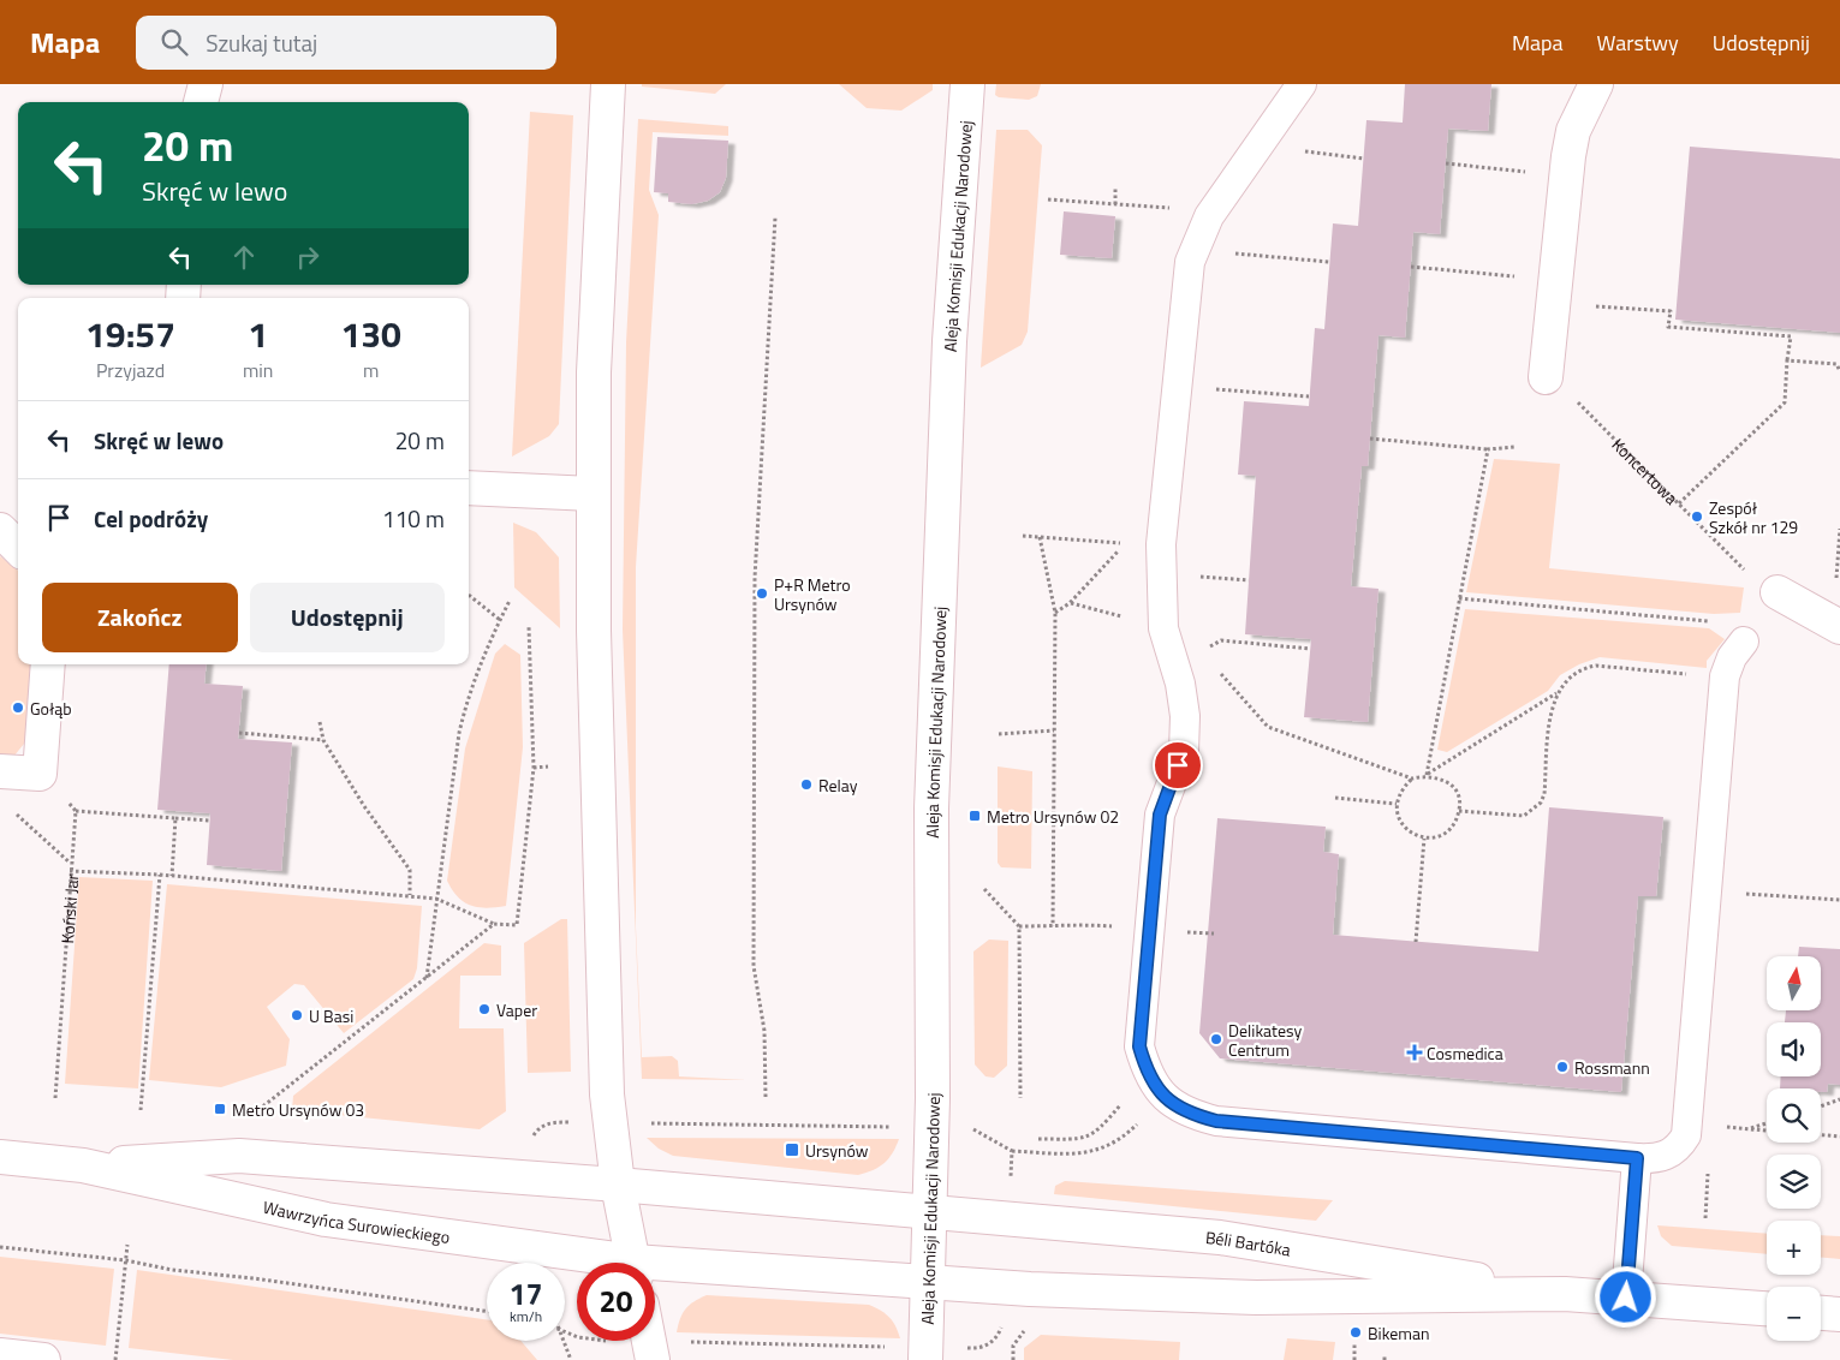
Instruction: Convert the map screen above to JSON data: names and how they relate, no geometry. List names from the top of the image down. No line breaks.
{"streets":{"street":["Aleja Komisji Edukacji Narodowej","Wawrzyńca Surowieckiego","Béli Bartóka"],"path":["Koncertowa","Koński Jar"]},"crossings":[["Aleja Komisji Edukacji Narodowej","Wawrzyńca Surowieckiego"],["Aleja Komisji Edukacji Narodowej","Béli Bartóka"],["Wawrzyńca Surowieckiego","Béli Bartóka"]],"places":{"other":["Zespół Szkół nr 129","P+R Metro Ursynów","Gołąb","Relay","Vaper","U Basi","Delikatesy Centrum","Rossmann","Bikeman"],"transit":["Metro Ursynów 02","Metro Ursynów 03","Ursynów"],"health":["Cosmedica"]},"north":"top","page":{"header":"Mapa","search":"Szukaj tutaj","nav":["Mapa","Warstwy","Udostępnij"],"turn":["20 m","Skręć w lewo"],"eta":["19:57","Przyjazd","1","min","130","m"],"list":[{"name":"Skręć w lewo","value":"20 m"},{"name":"Cel podróży","value":"110 m"}],"buttons":["Zakończ","Udostępnij"],"map_buttons":["+","−"],"speed":"17 km/h","limit":"20"}}
